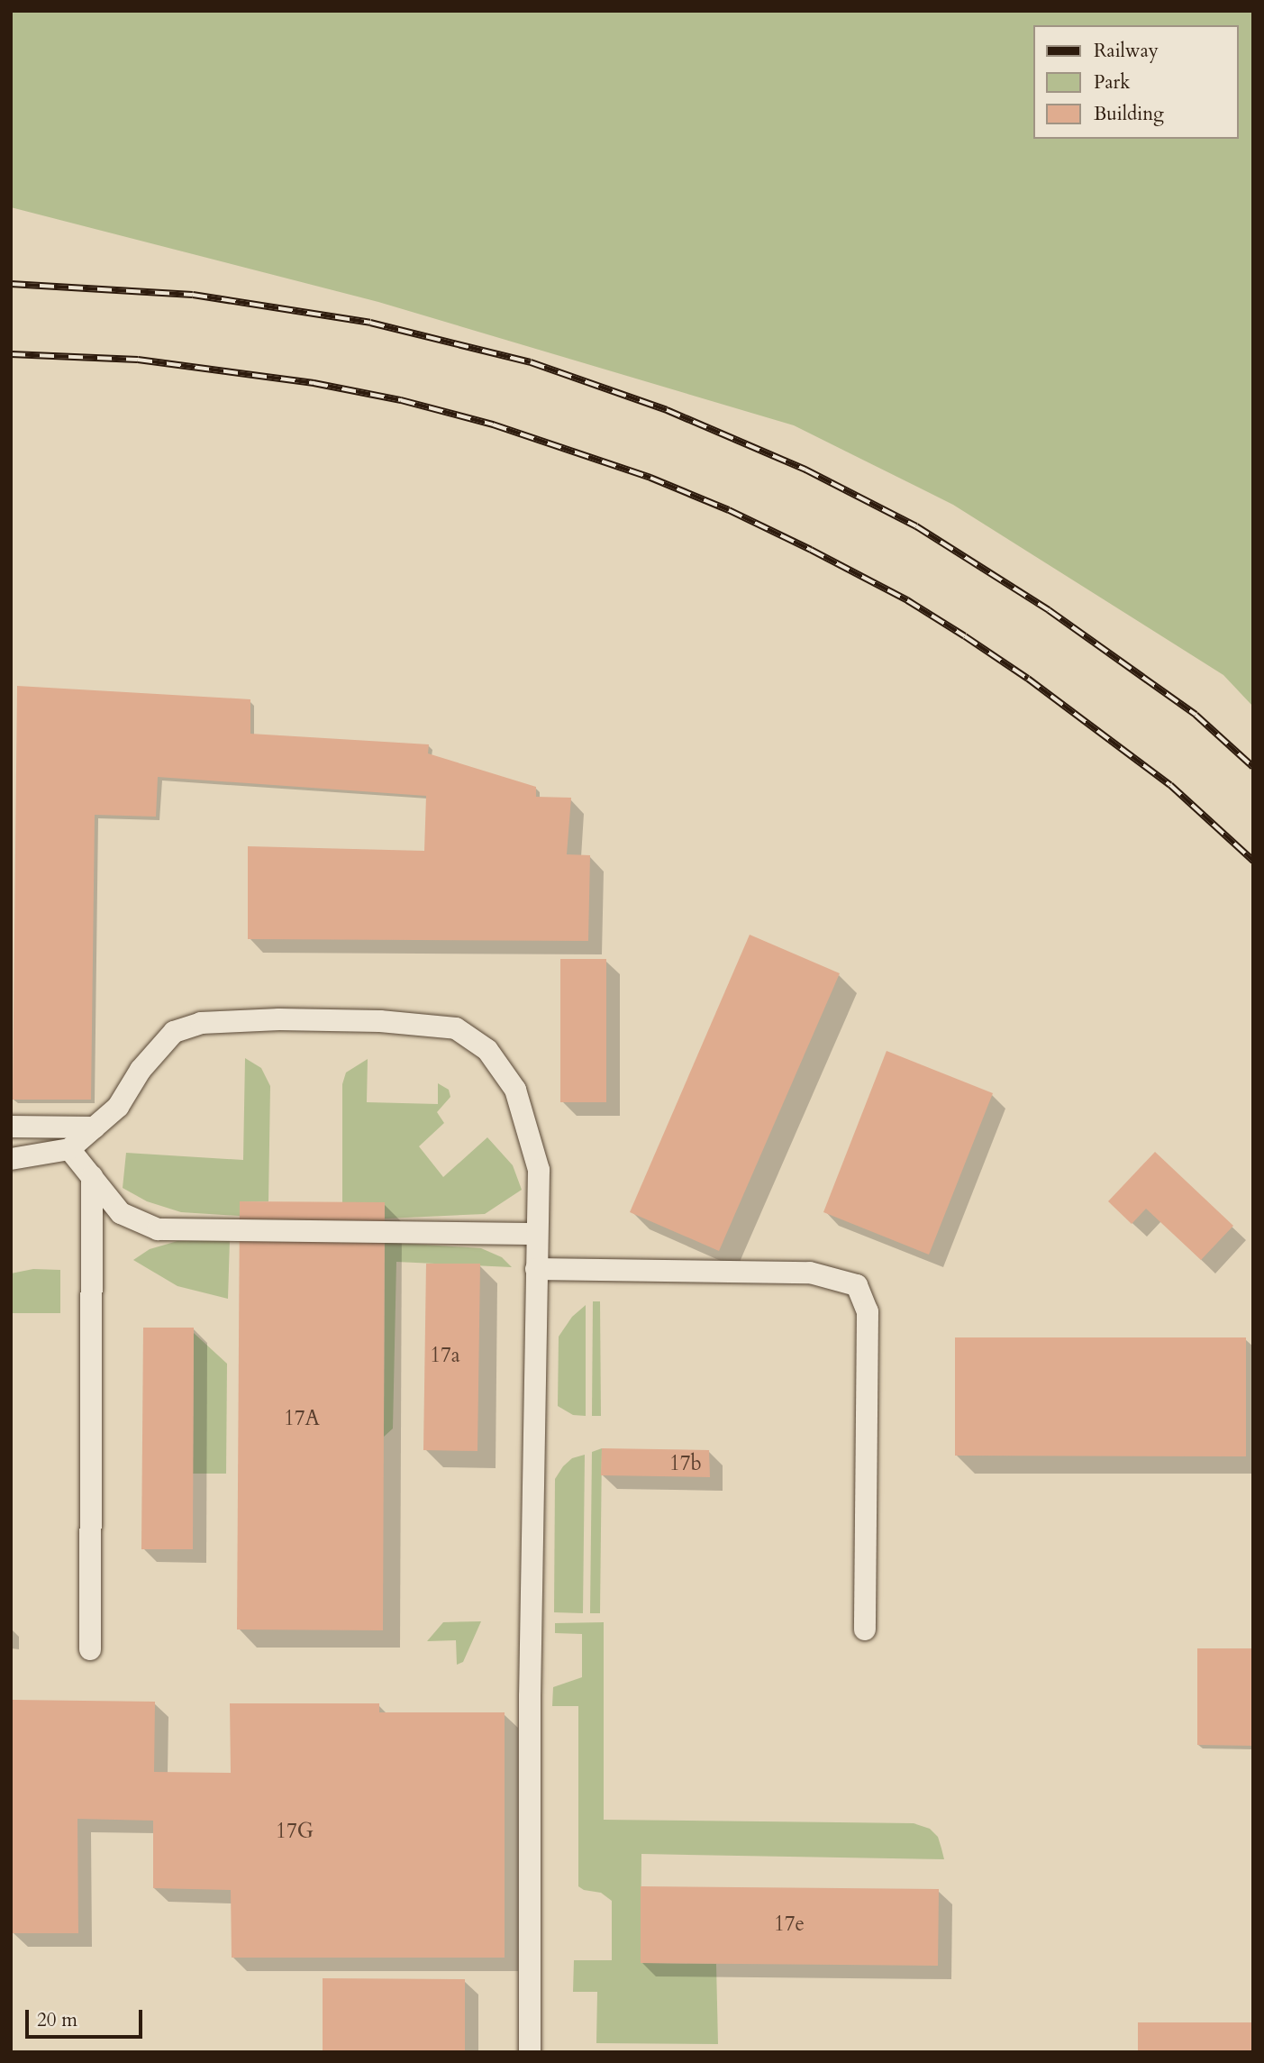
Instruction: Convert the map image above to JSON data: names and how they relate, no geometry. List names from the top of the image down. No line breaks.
{"house_numbers":["17a","17A","17b","17G","17e"],"legend":["Railway","Park","Building"],"scale_bar":"20 m"}
